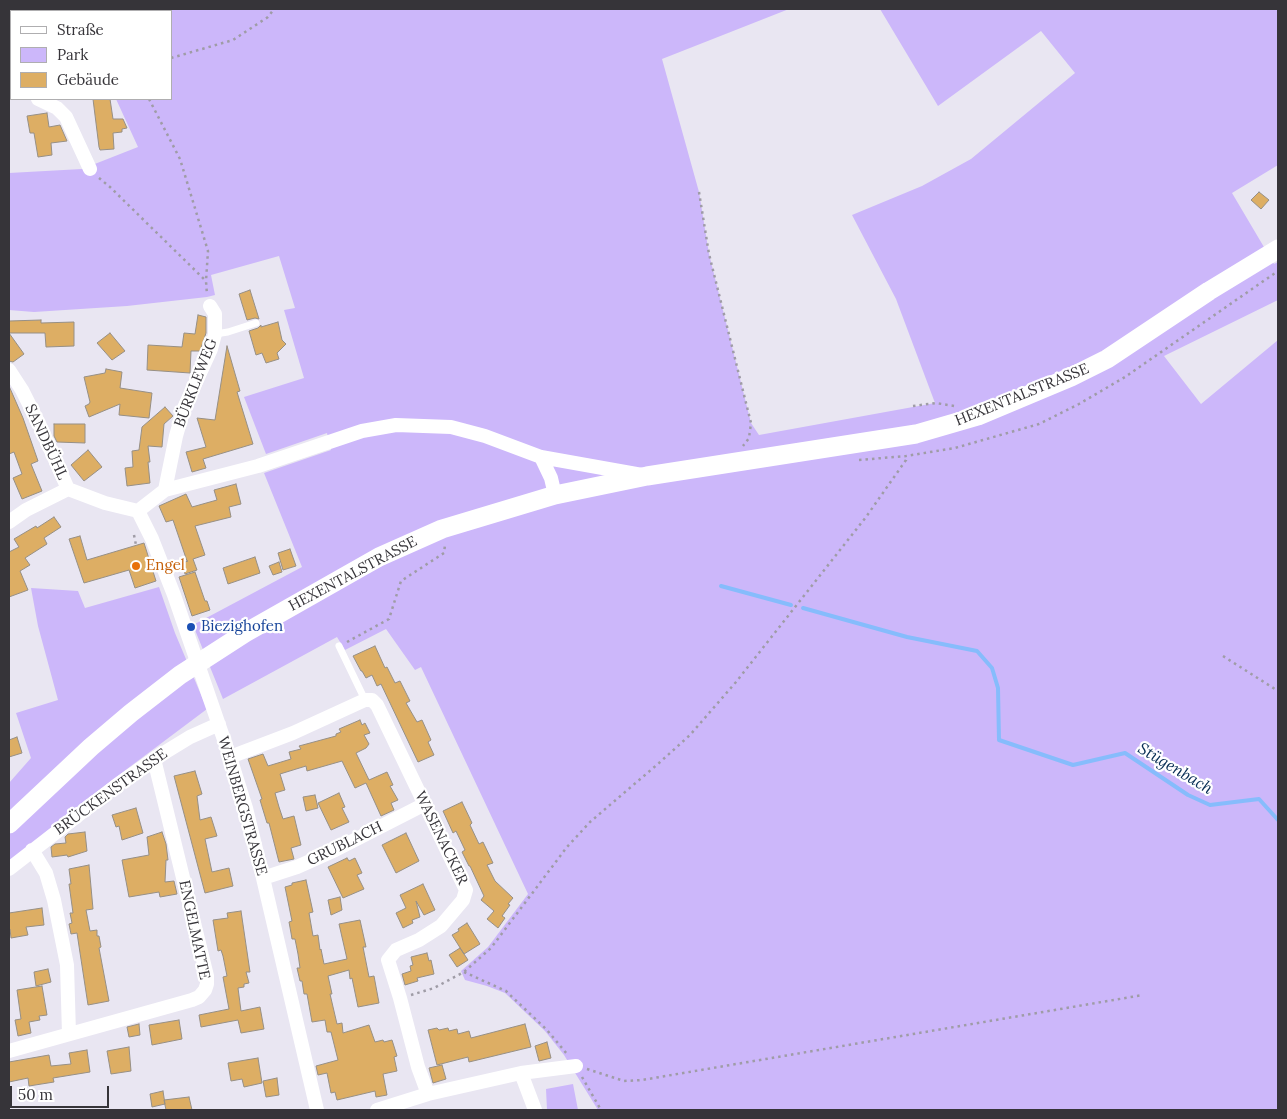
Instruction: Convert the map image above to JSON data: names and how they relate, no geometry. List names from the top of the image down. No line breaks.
{"streets":{"main road":["HEXENTALSTRASSE"],"street":["BÜRKLEWEG","SANDBÜHL","BRÜCKENSTRASSE","WEINBERGSTRASSE","WASENACKER","GRUBLACH","ENGELMATTE"]},"crossings":[["BÜRKLEWEG","HEXENTALSTRASSE"],["HEXENTALSTRASSE","WEINBERGSTRASSE"],["BRÜCKENSTRASSE","WEINBERGSTRASSE"],["BRÜCKENSTRASSE","ENGELMATTE"],["WEINBERGSTRASSE","GRUBLACH"],["WASENACKER","GRUBLACH"]],"water":["Stügenbach"],"places":["Engel","Biezighofen"],"legend":["Straße","Park","Gebäude"],"scale_bar":"50 m"}
